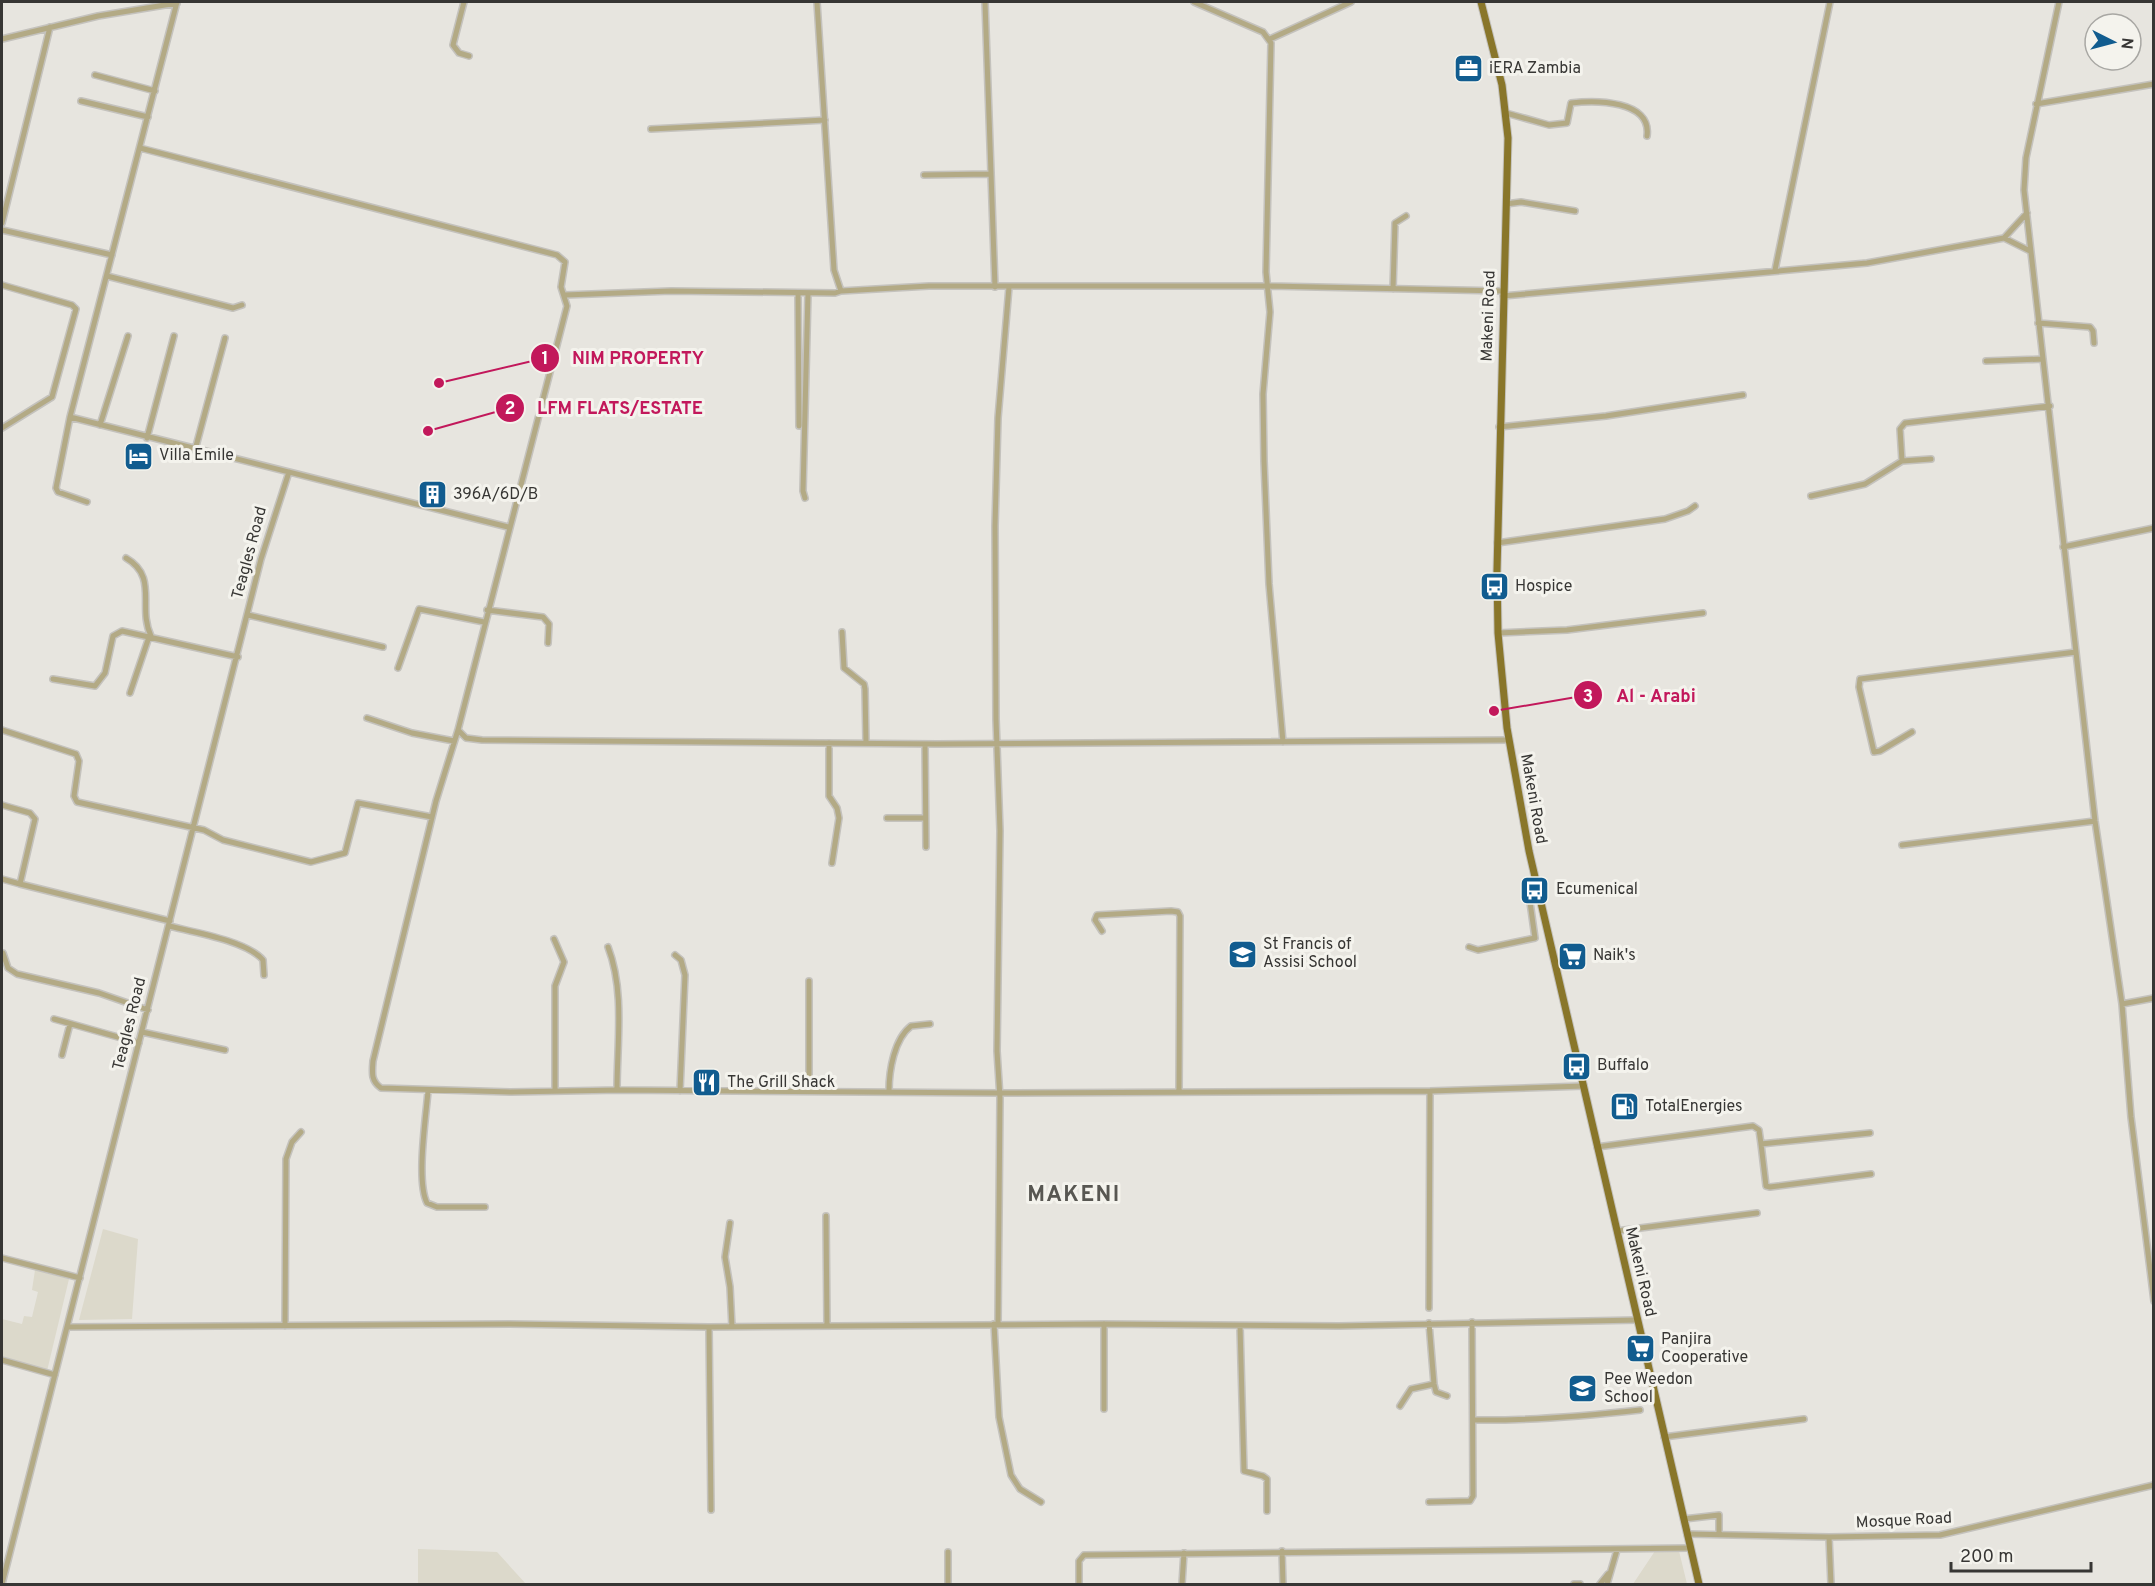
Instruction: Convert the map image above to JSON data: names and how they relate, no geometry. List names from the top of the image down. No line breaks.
{"streets":{"main road":["Makeni Road"],"street":["Teagles Road","Mosque Road"]},"crossings":[["Makeni Road","Mosque Road"]],"districts":["MAKENI"],"places":{"office":["iERA Zambia"],"other":["NIM PROPERTY","LFM FLATS/ESTATE","Al - Arabi"],"hotel":["Villa Emile"],"building":["396A/6D/B"],"bus stop":["Hospice","Ecumenical","Buffalo"],"school or university":["St Francis of Assisi School","Pee Weedon School"],"supermarket":["Naik's","Panjira Cooperative"],"restaurant":["The Grill Shack"],"fuel station":["TotalEnergies"]},"scale_bar":"200 m","north":"right"}
